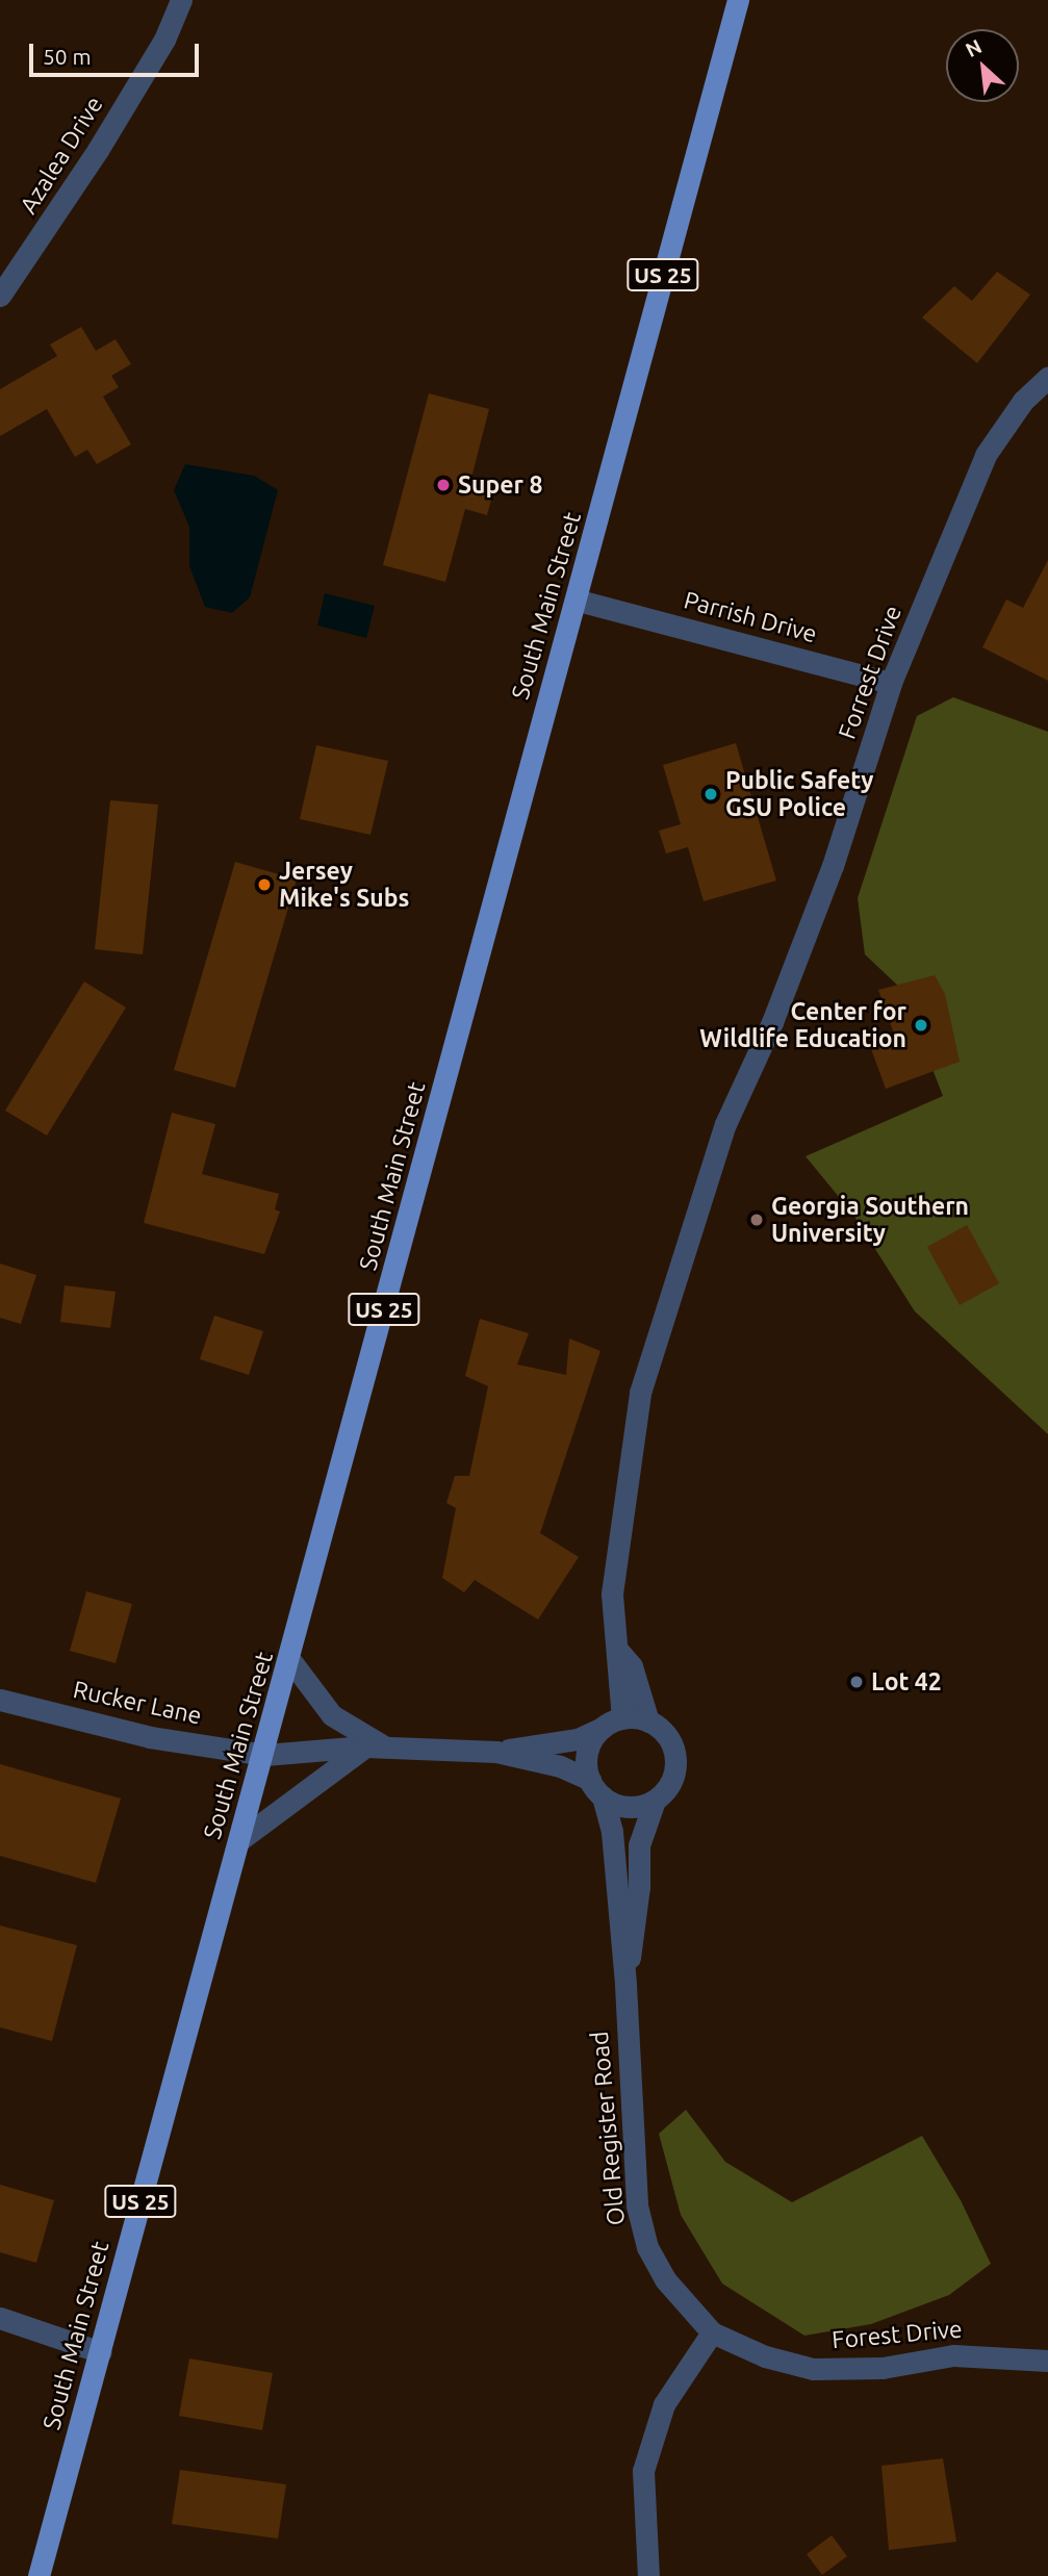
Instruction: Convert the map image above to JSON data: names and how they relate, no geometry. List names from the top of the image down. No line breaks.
{"streets":{"main road":["US 25","South Main Street"],"street":["Azalea Drive","Parrish Drive","Forrest Drive","Rucker Lane","Old Register Road","Forest Drive"]},"crossings":[["South Main Street","Parrish Drive"],["South Main Street","Rucker Lane"],["Parrish Drive","Forrest Drive"],["Old Register Road","Forest Drive"]],"places":["Super 8","Public Safety GSU Police","Jersey Mike's Subs","Center for Wildlife Education","Georgia Southern University","Lot 42"],"scale_bar":"50 m","north":"top left"}
